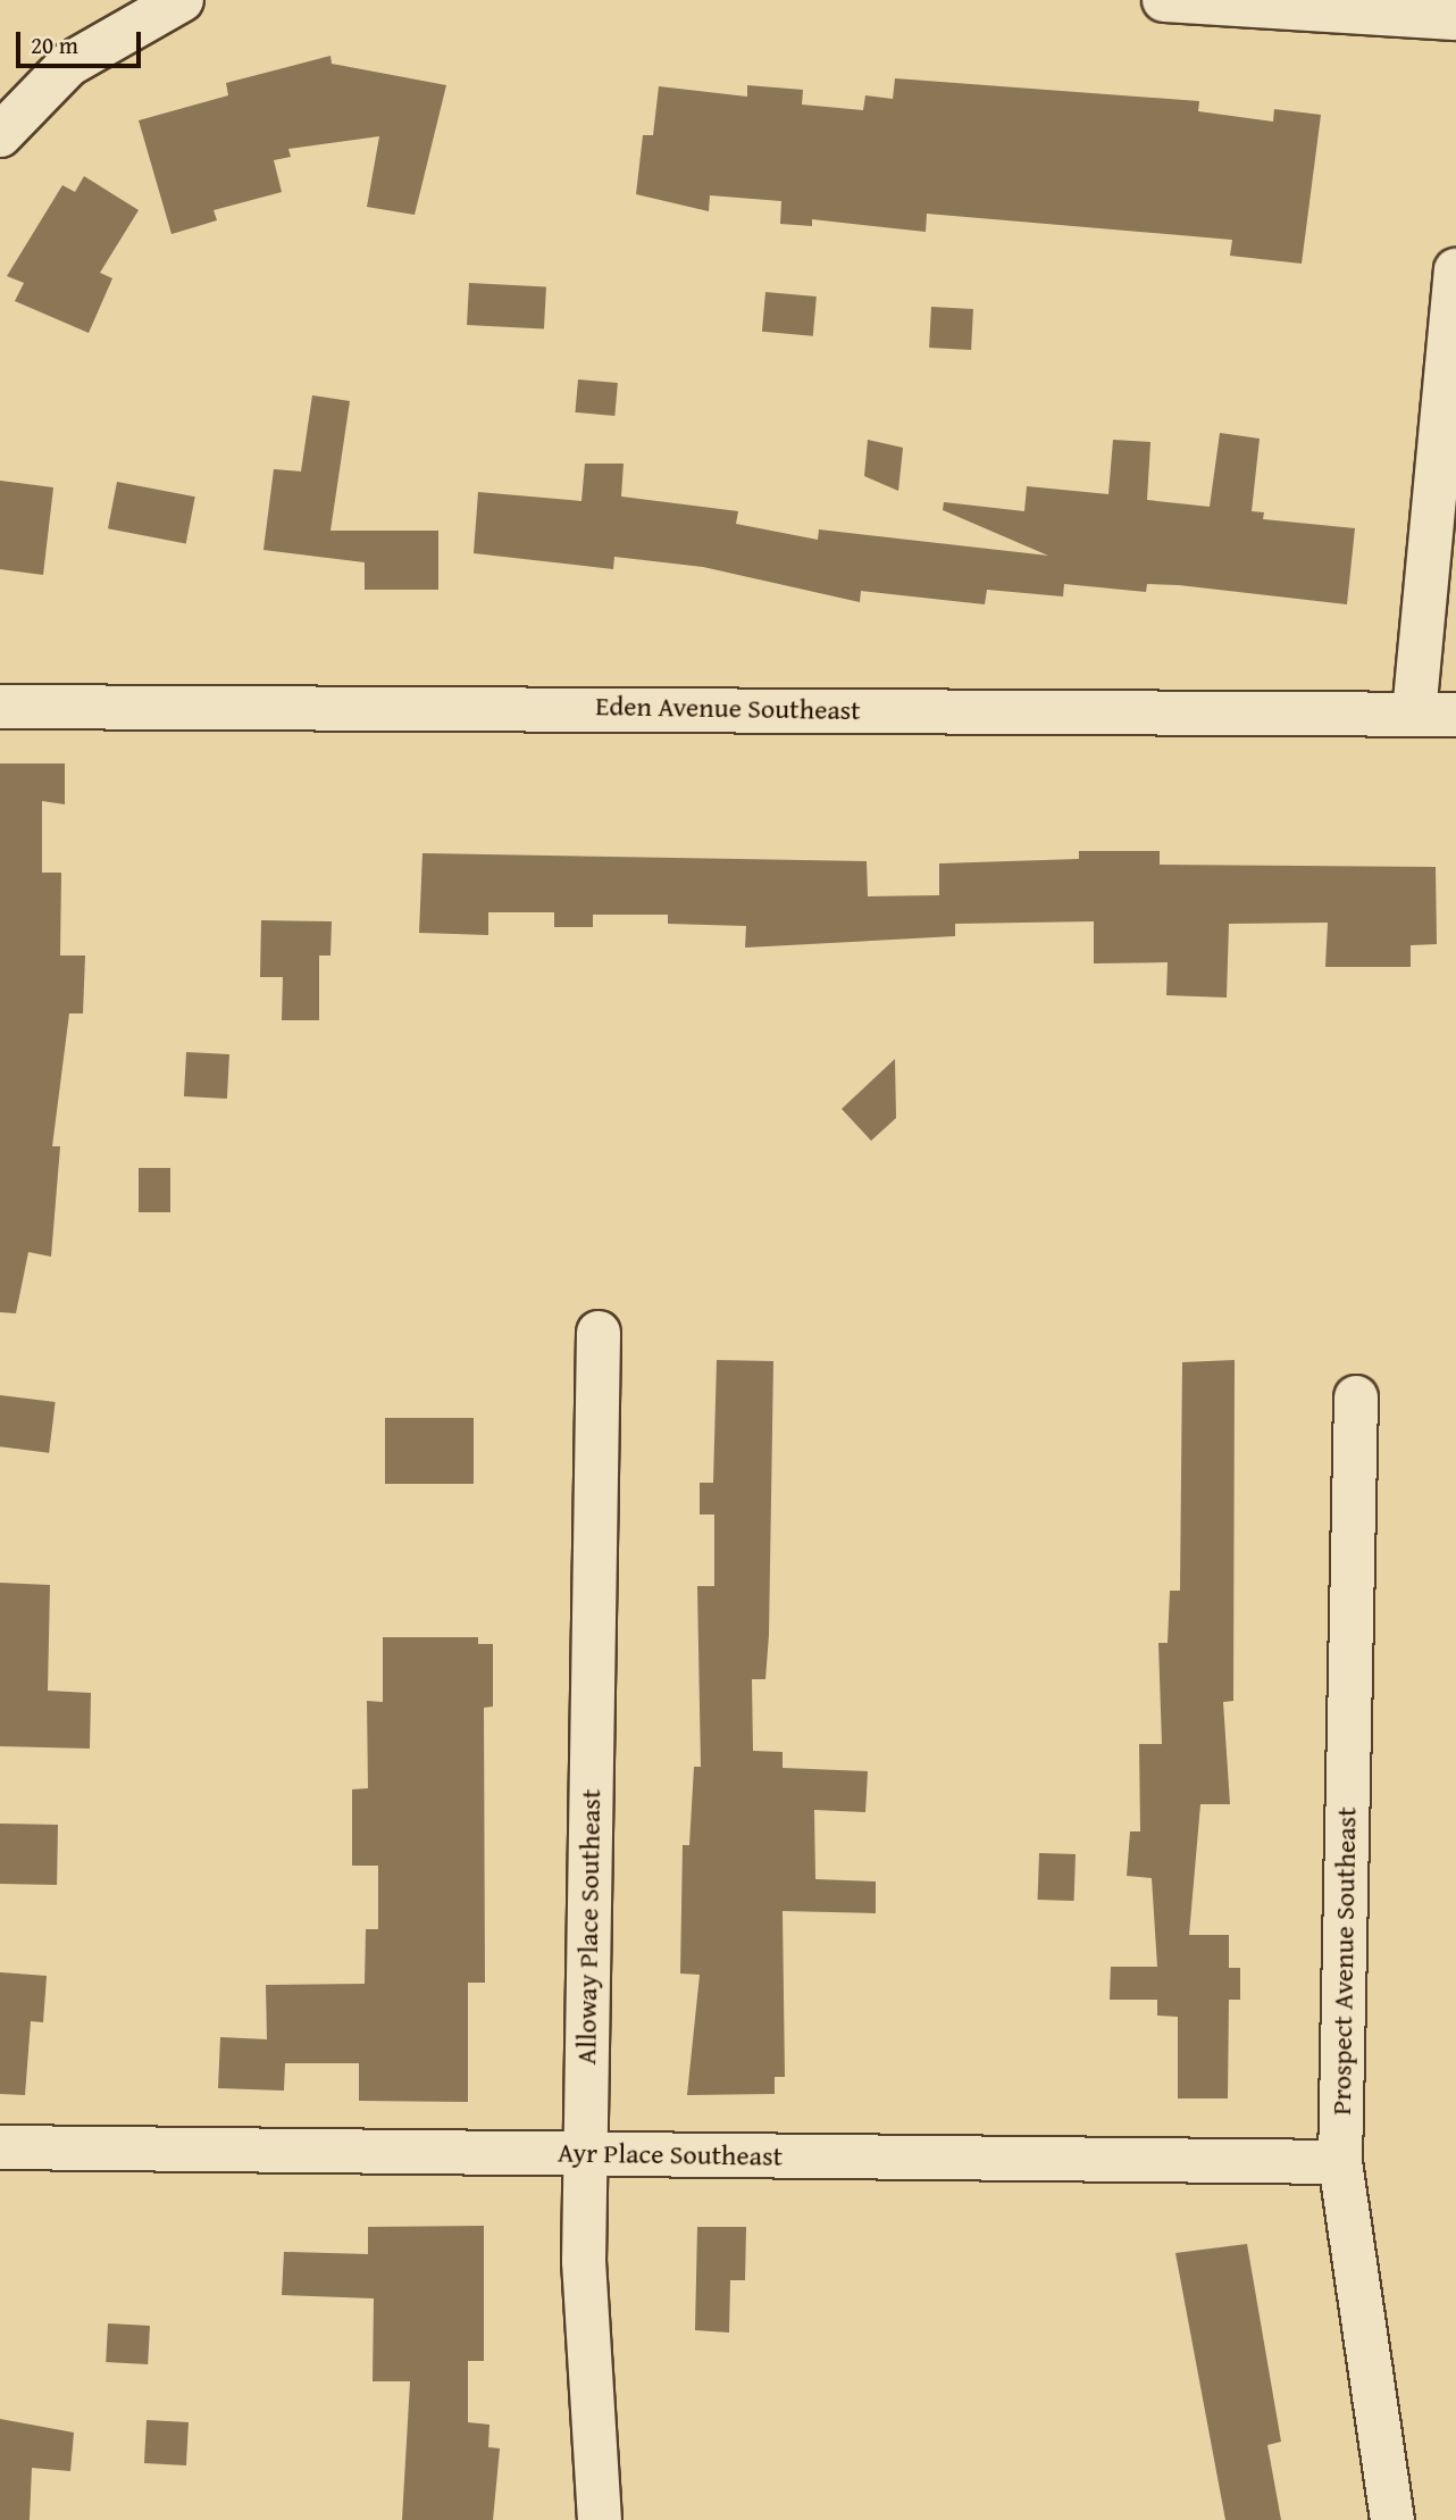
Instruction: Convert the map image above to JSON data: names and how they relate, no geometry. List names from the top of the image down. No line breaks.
{"streets":{"street":["Eden Avenue Southeast","Alloway Place Southeast","Prospect Avenue Southeast","Ayr Place Southeast"]},"crossings":[["Alloway Place Southeast","Ayr Place Southeast"],["Prospect Avenue Southeast","Ayr Place Southeast"]],"scale_bar":"20 m"}
